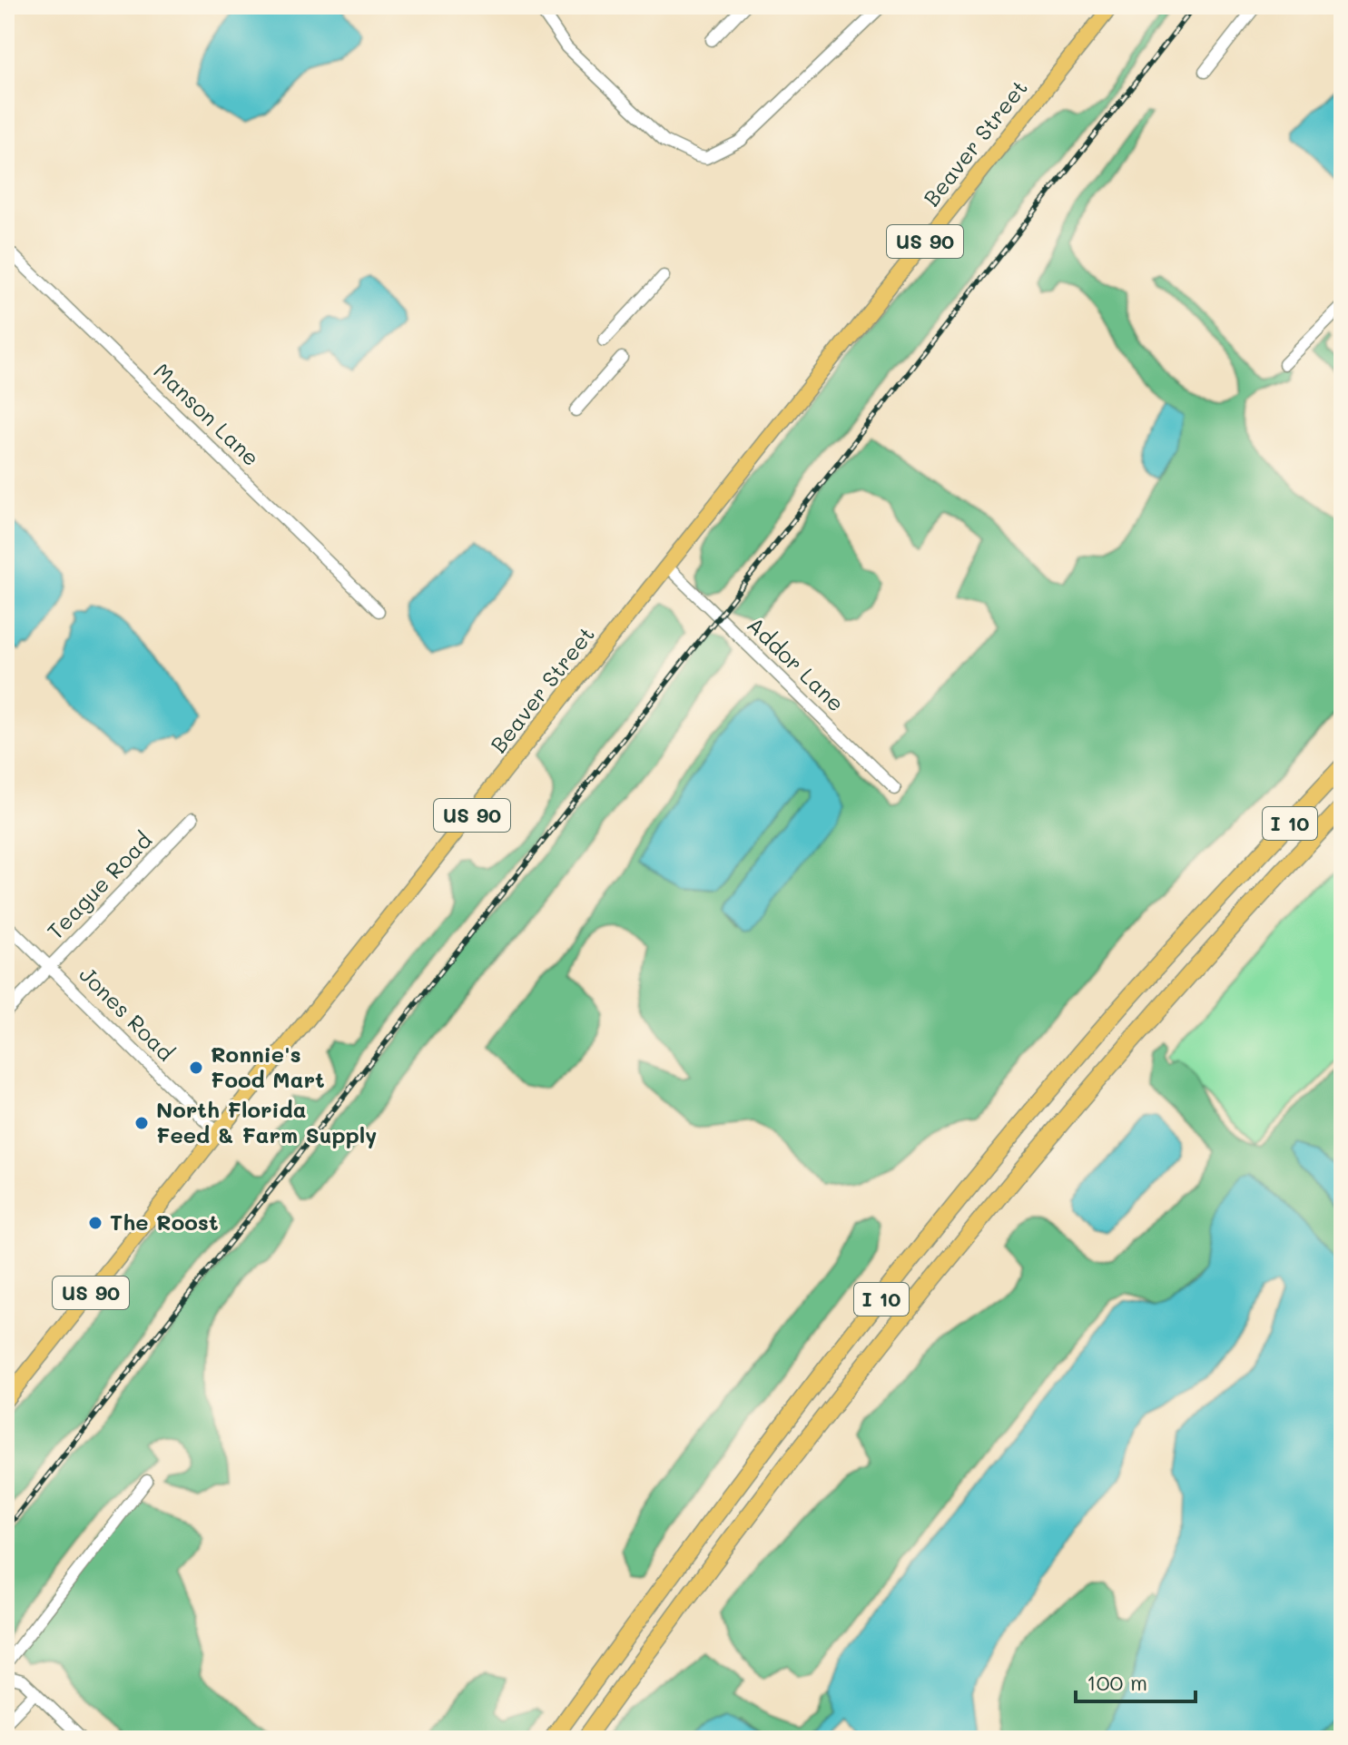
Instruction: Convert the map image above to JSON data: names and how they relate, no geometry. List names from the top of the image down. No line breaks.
{"streets":{"highway":["I 10"],"main road":["Beaver Street","US 90"],"street":["Manson Lane","Addor Lane","Teague Road","Jones Road"]},"crossings":[["Beaver Street","Addor Lane"],["Beaver Street","Jones Road"],["Teague Road","Jones Road"]],"places":["Ronnie's Food Mart","North Florida Feed & Farm Supply","The Roost"],"scale_bar":"100 m"}
